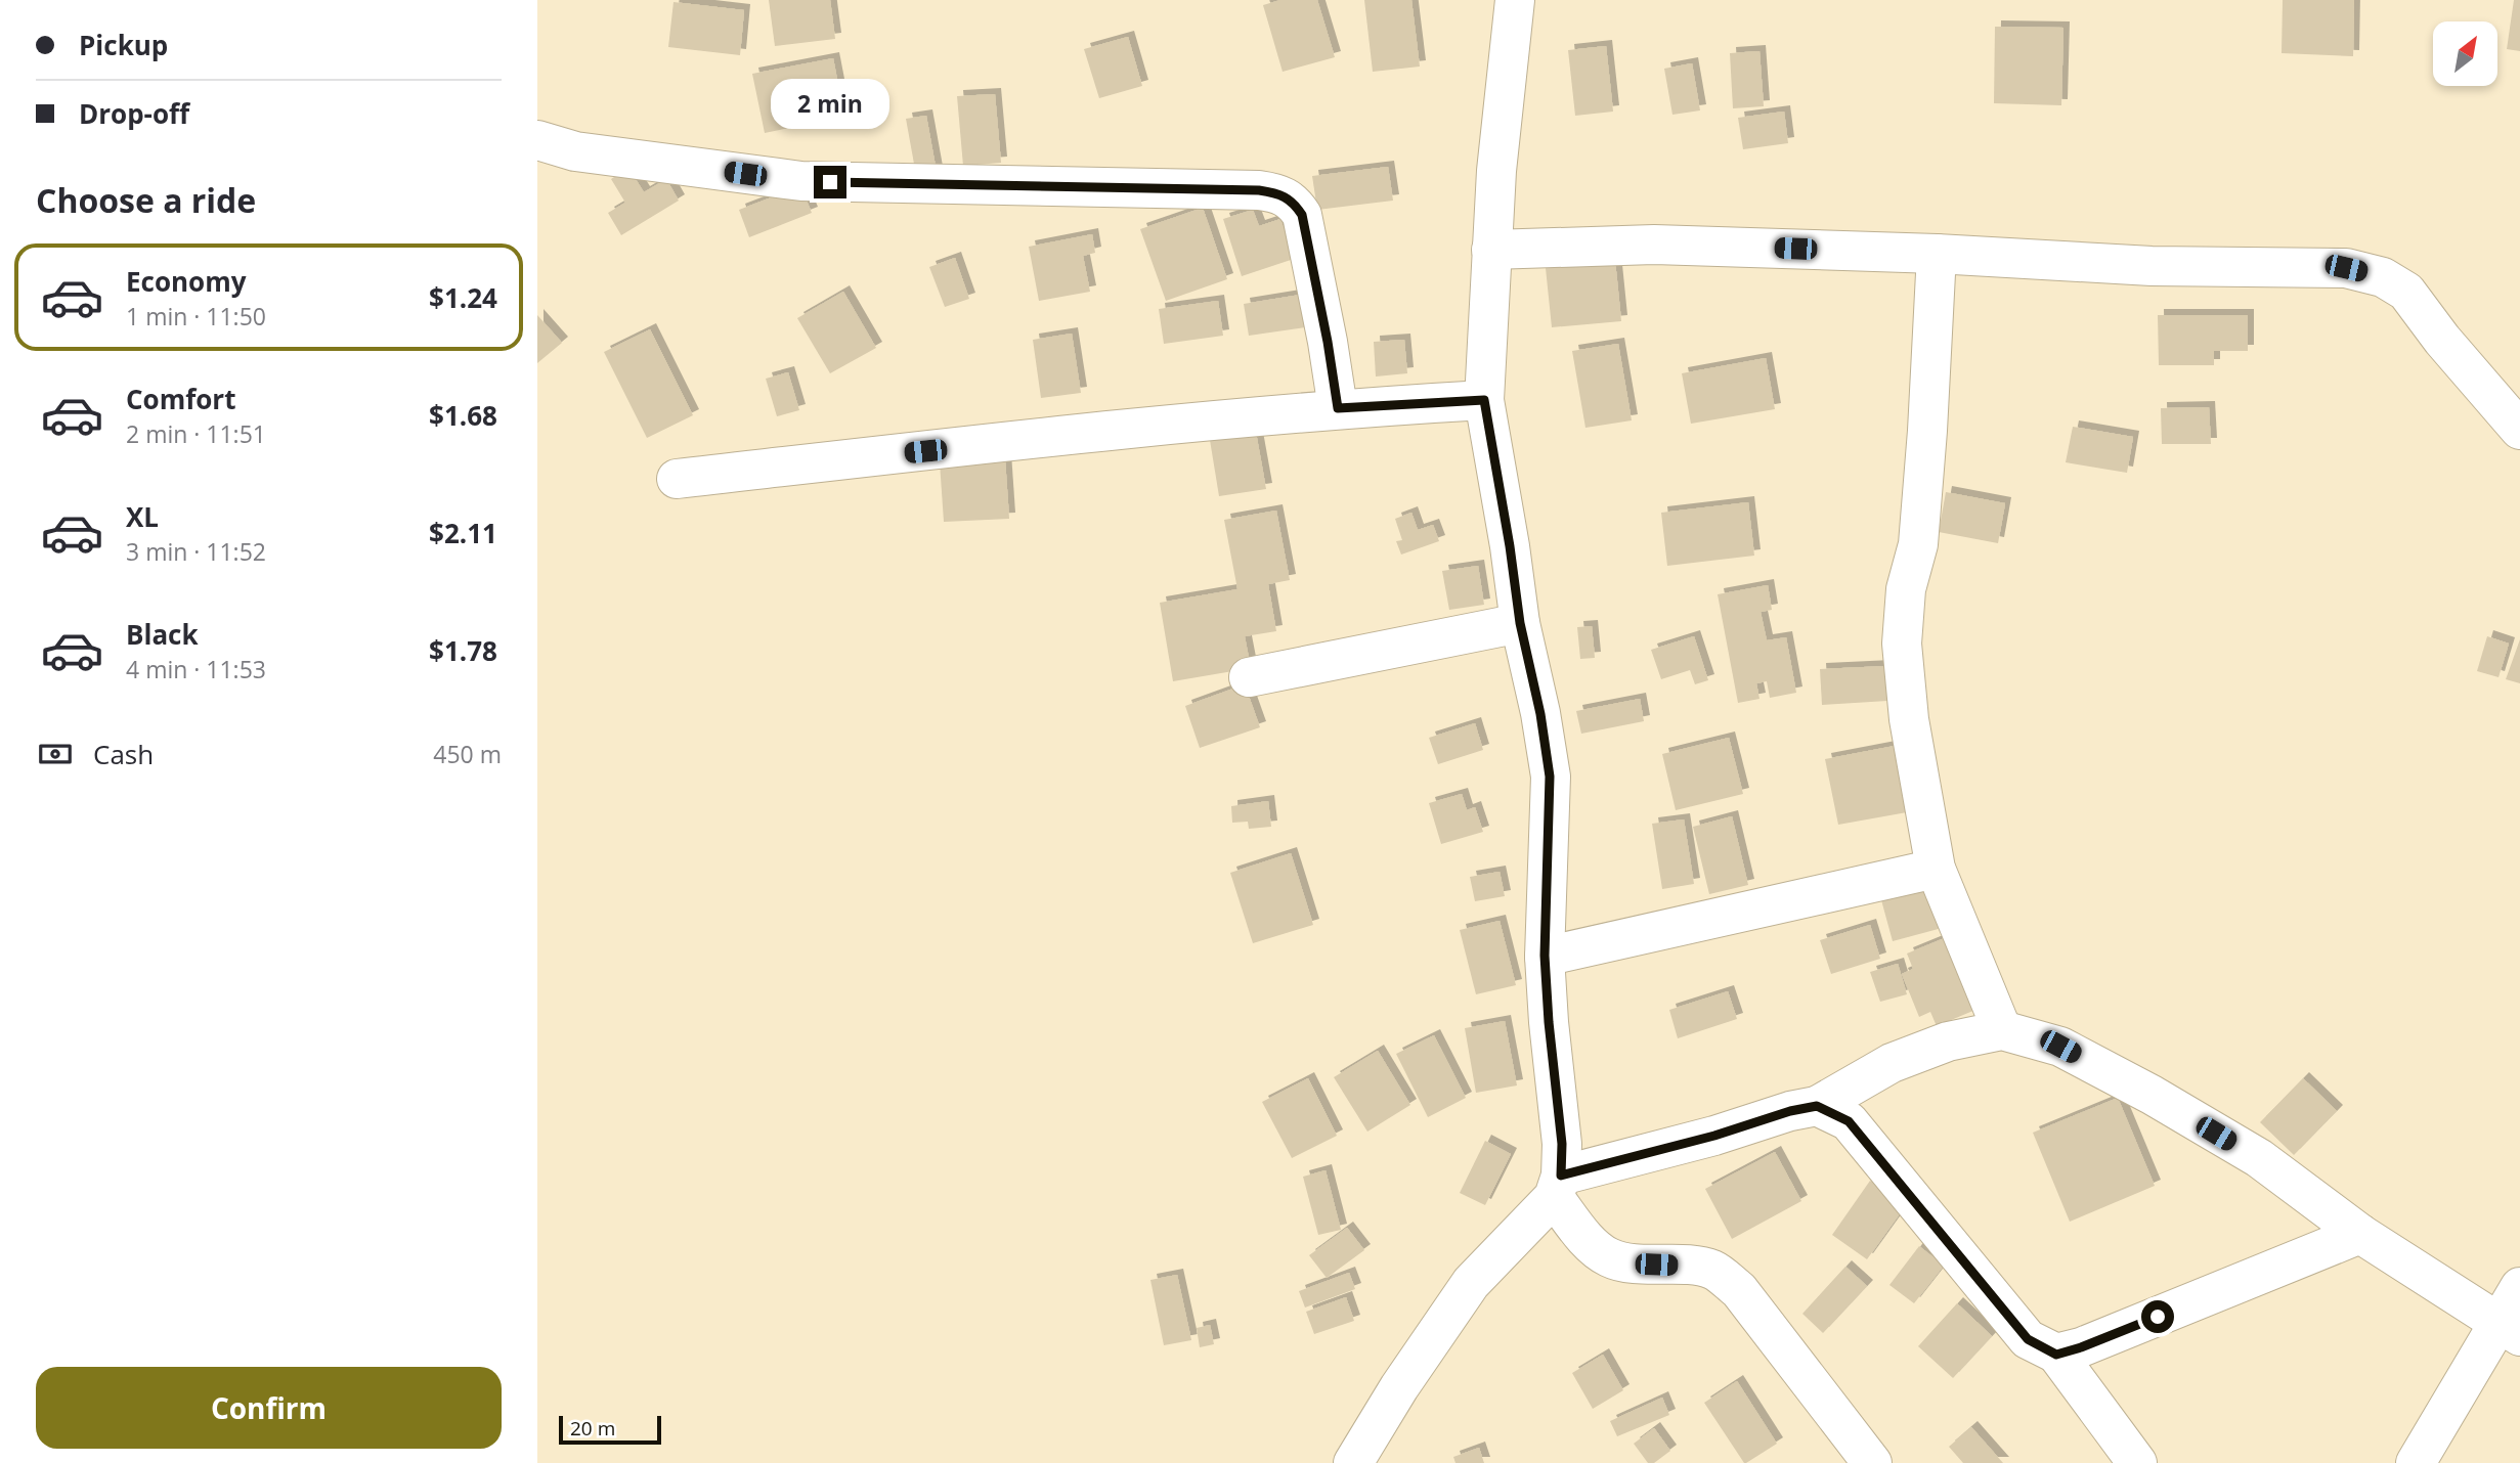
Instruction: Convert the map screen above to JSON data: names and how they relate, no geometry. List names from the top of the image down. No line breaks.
{"scale_bar":"20 m","north":"top right","page":{"banner":["Pickup","Drop-off"],"bubble":"2 min","heading":"Choose a ride","list":[{"name":"Economy","note":"1 min · 11:50","value":"$1.24"},{"name":"Comfort","note":"2 min · 11:51","value":"$1.68"},{"name":"XL","note":"3 min · 11:52","value":"$2.11"},{"name":"Black","note":"4 min · 11:53","value":"$1.78"}],"pay":["Cash","450 m"],"buttons":"Confirm","scale":"20 m"}}
